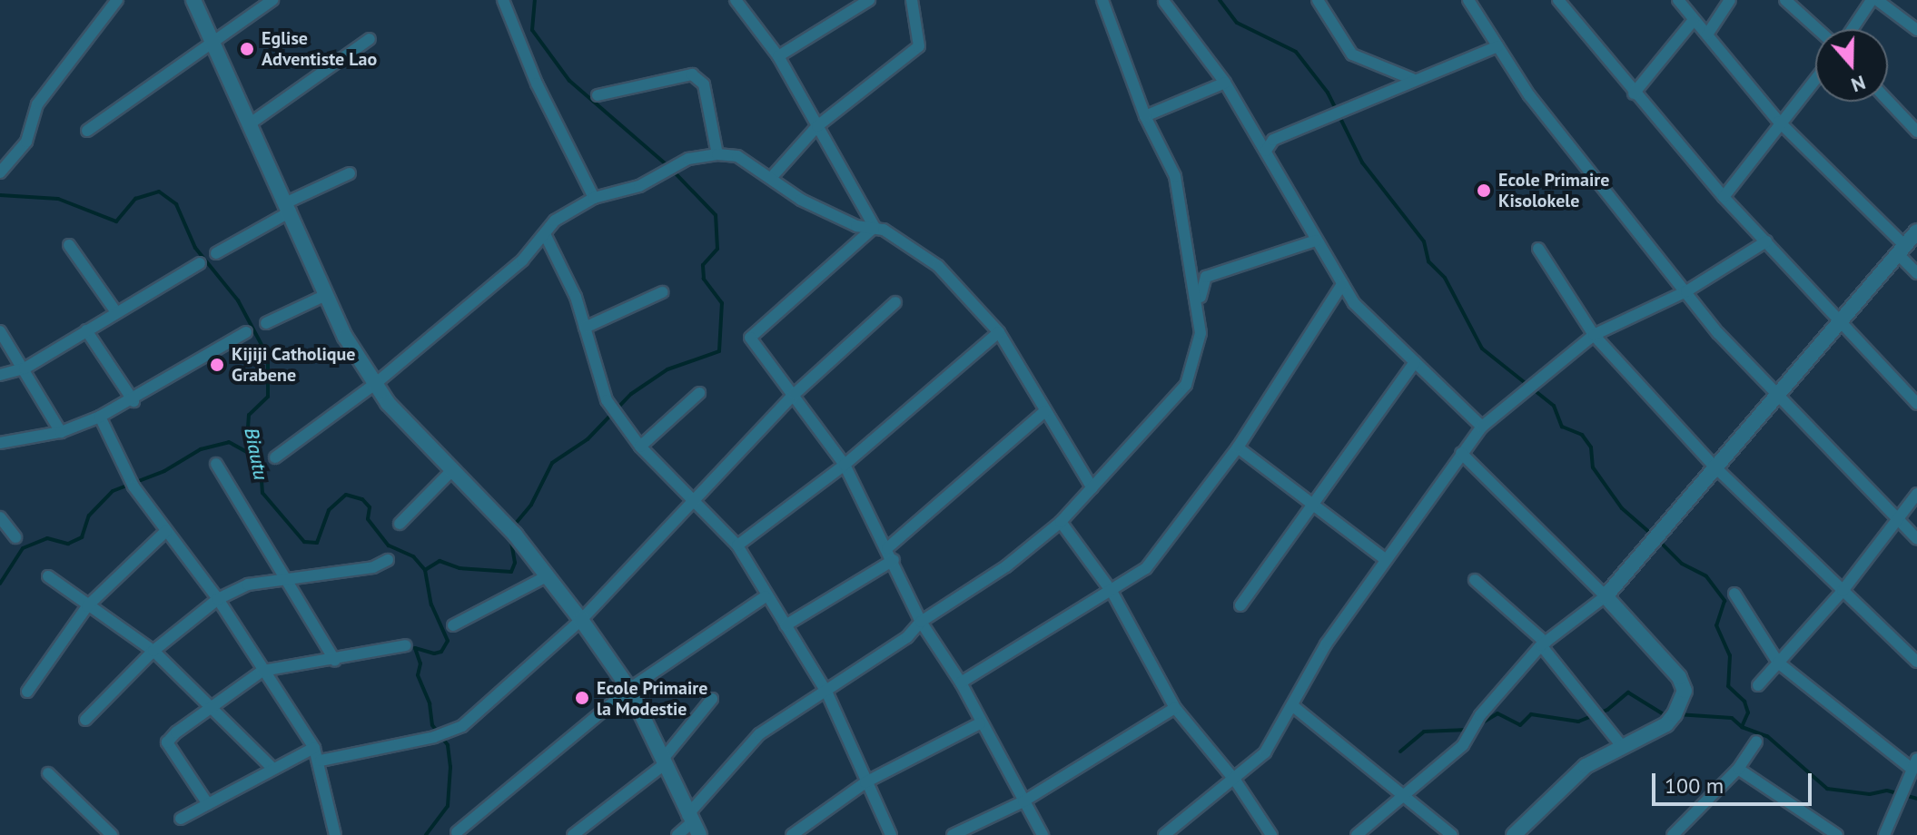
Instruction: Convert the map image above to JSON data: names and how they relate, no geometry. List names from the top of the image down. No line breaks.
{"water":["Biautu"],"places":["Eglise Adventiste Lao","Ecole Primaire Kisolokele","Kijiji Catholique Grabene","Ecole Primaire la Modestie"],"scale_bar":"100 m","north":"bottom"}
